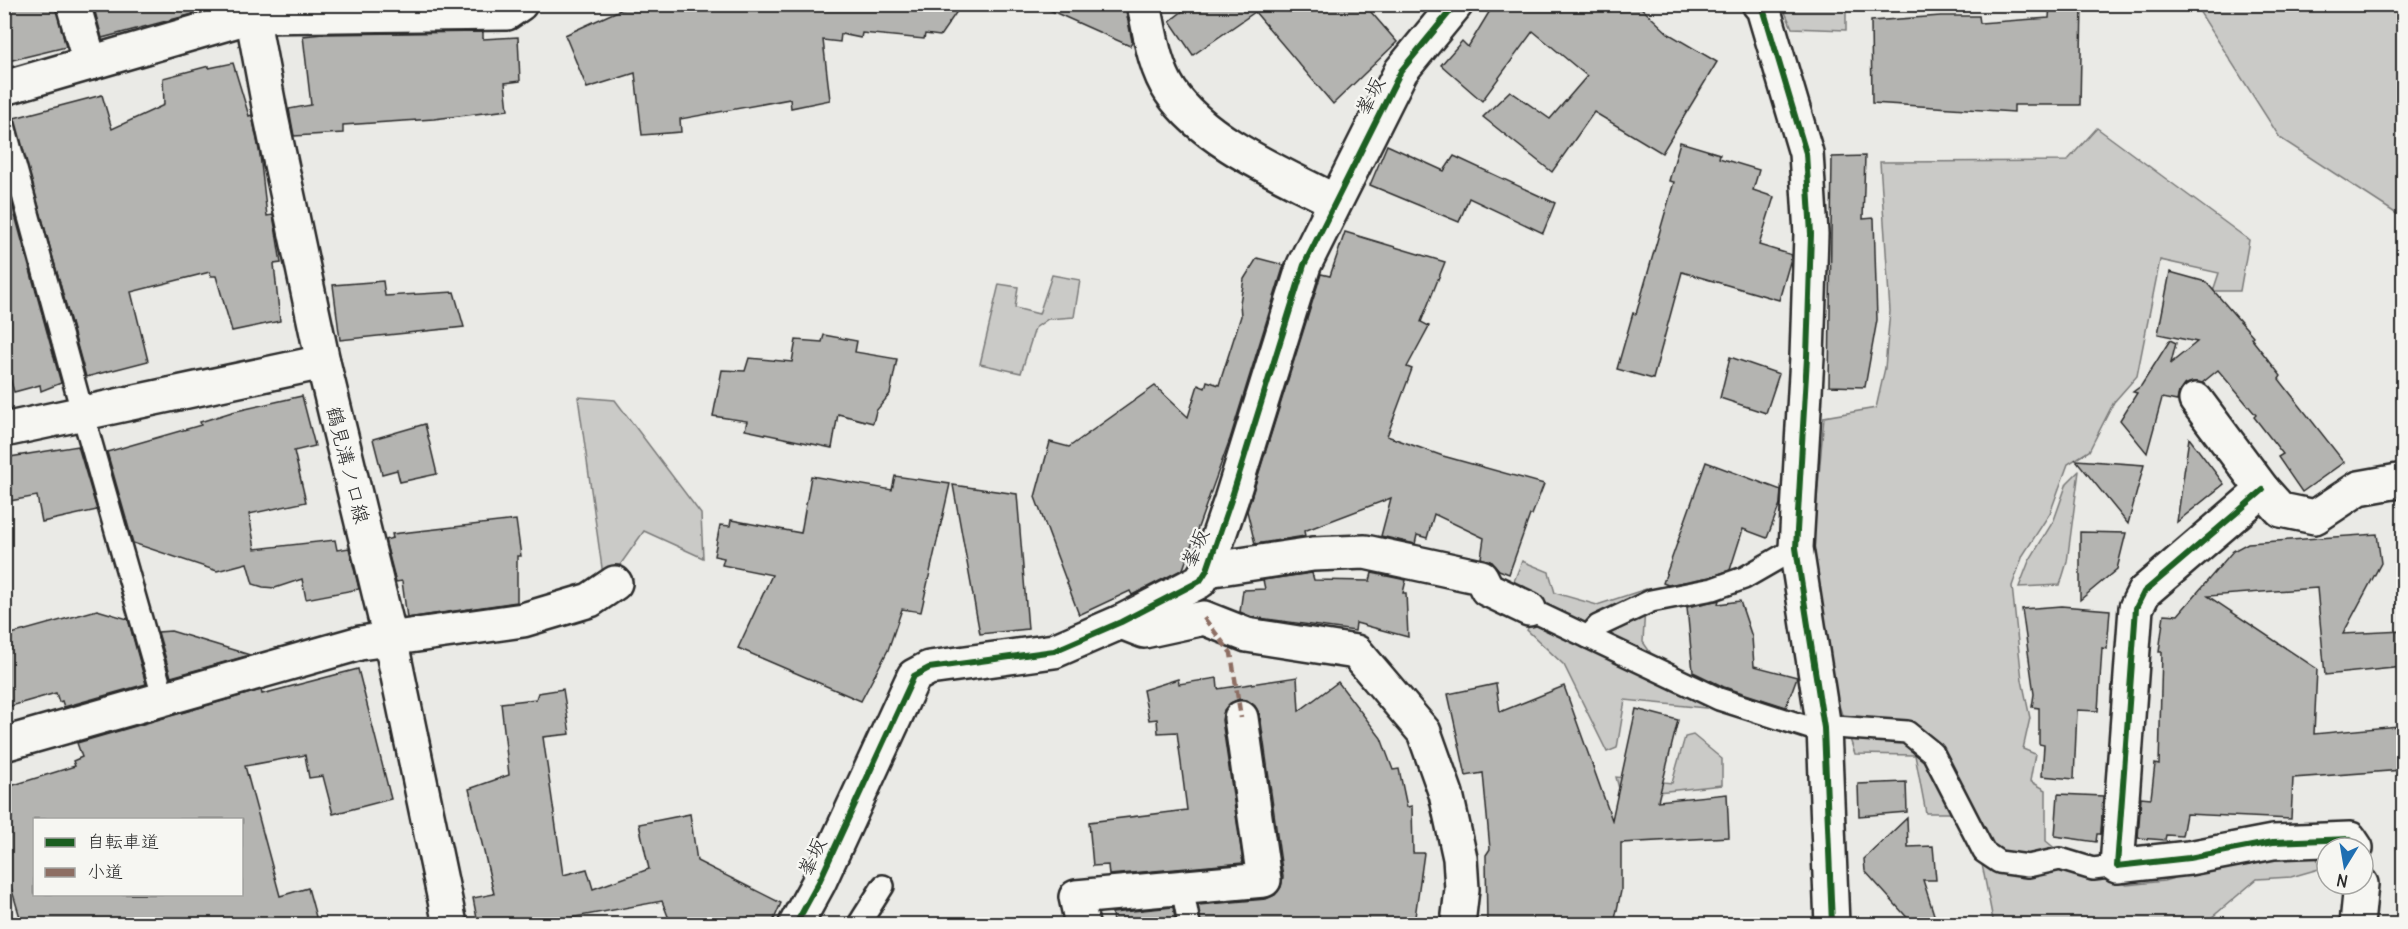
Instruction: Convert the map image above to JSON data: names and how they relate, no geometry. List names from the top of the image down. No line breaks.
{"streets":{"street":["峯坂","鶴見溝ノ口線"]},"legend":["自転車道","小道"],"north":"bottom"}
